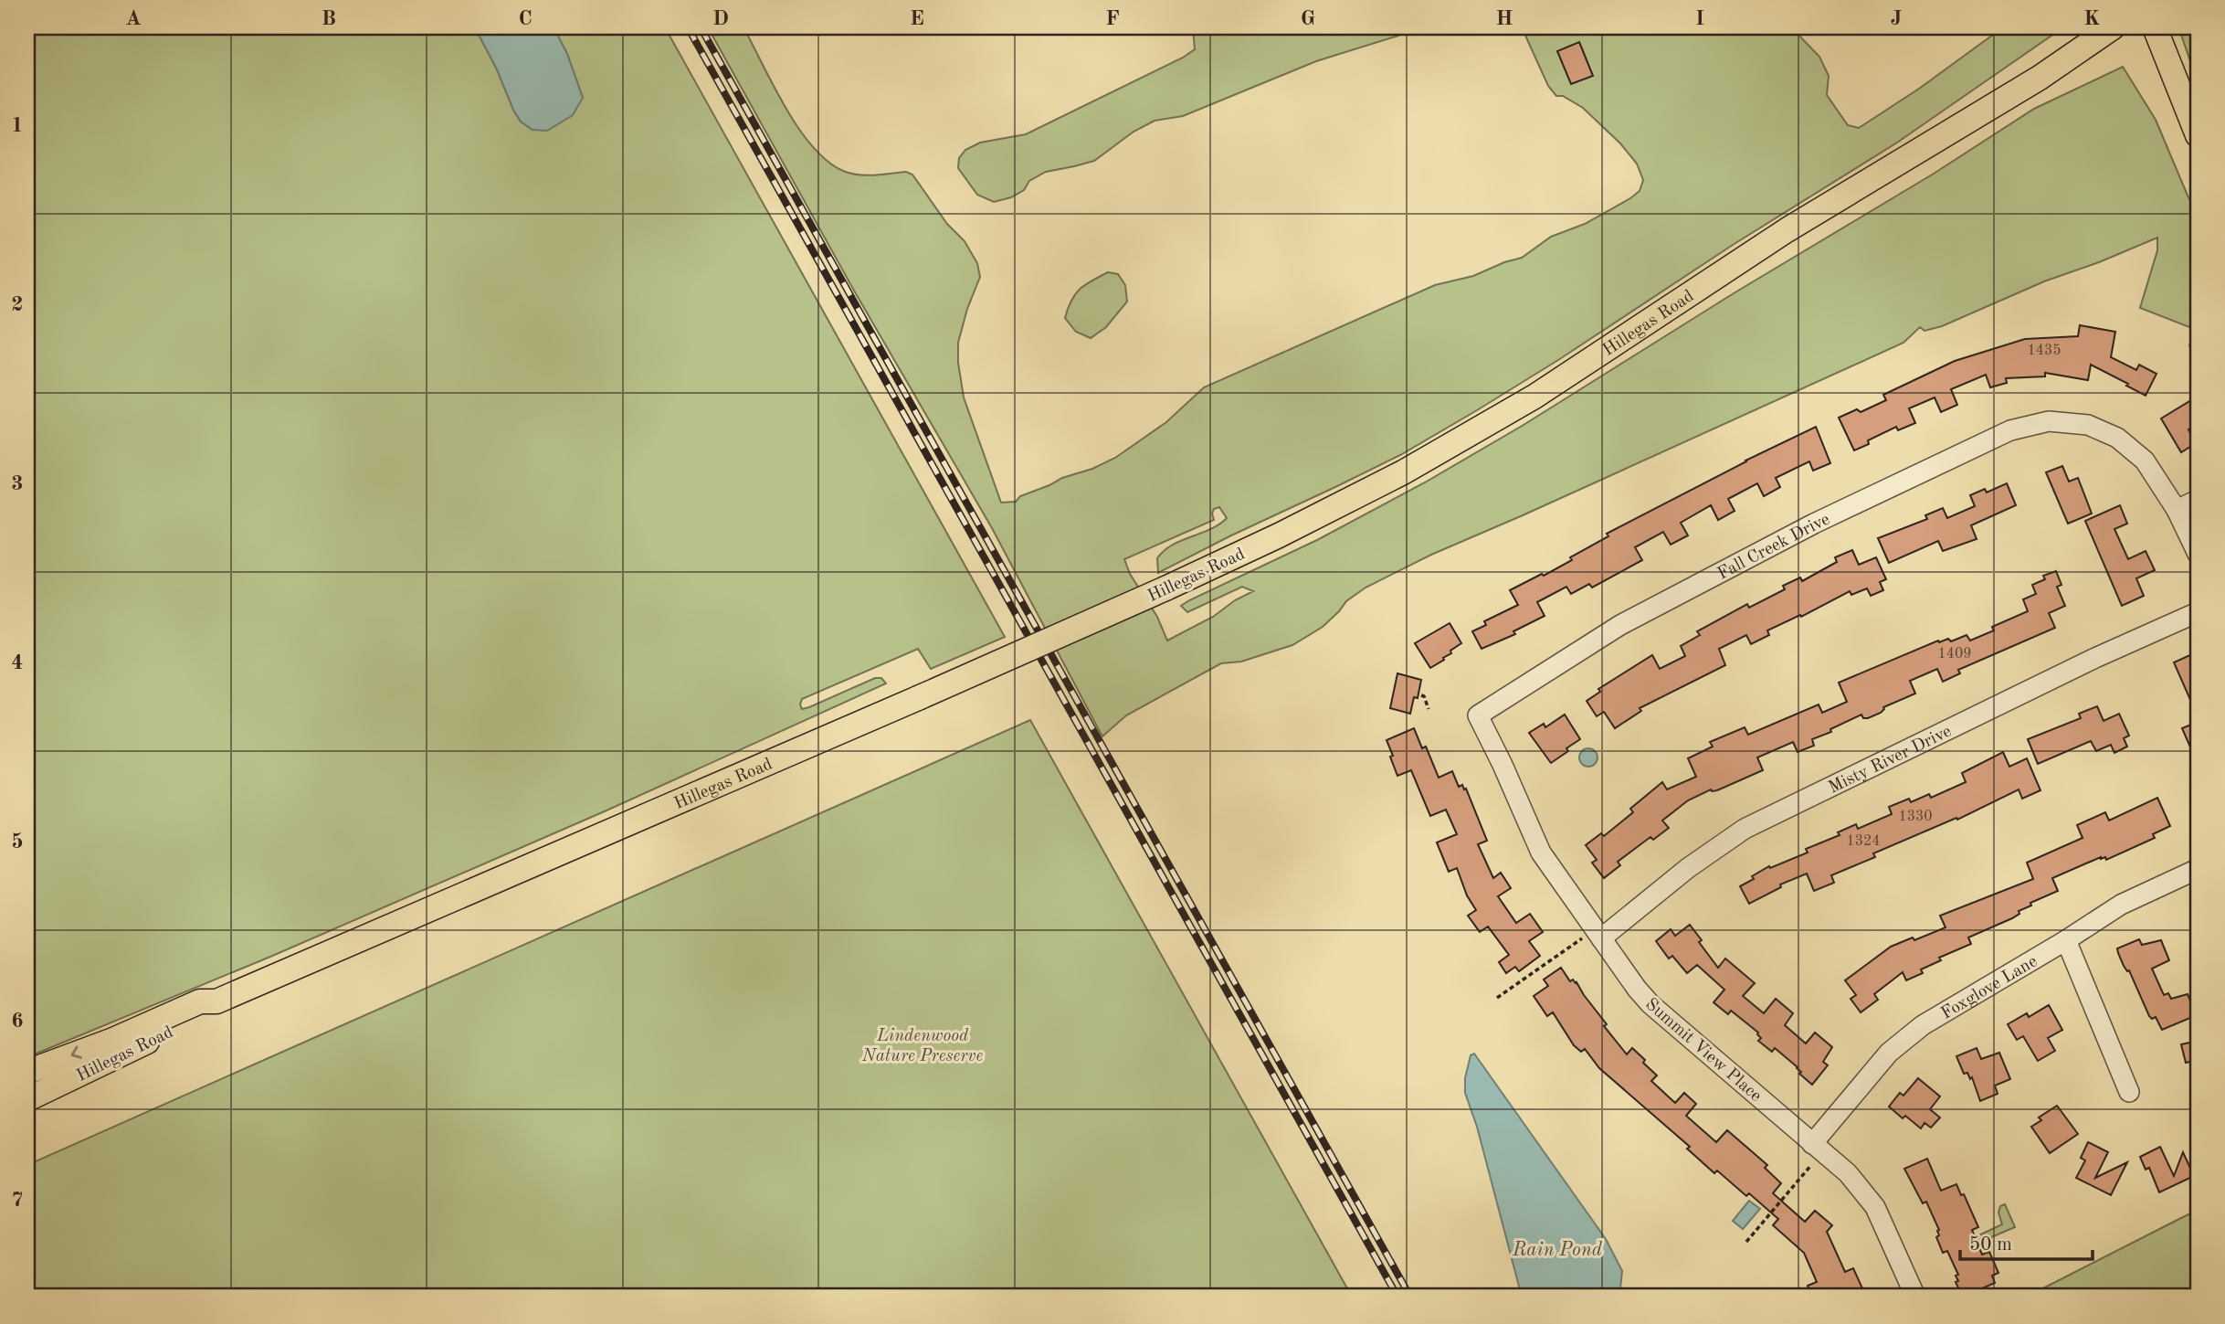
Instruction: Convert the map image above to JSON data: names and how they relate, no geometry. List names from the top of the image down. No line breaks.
{"streets":{"main road":["Hillegas Road"],"street":["Fall Creek Drive","Misty River Drive","Foxglove Lane","Summit View Place"]},"crossings":[["Fall Creek Drive","Summit View Place"],["Misty River Drive","Summit View Place"],["Foxglove Lane","Summit View Place"]],"water":["Rain Pond"],"parks":["Lindenwood Nature Preserve"],"house_numbers":["1435","1409","1330","1324"],"scale_bar":"50 m","grid":{"columns":["A","B","C","D","E","F","G","H","I","J","K"],"rows":["1","2","3","4","5","6","7"]}}
